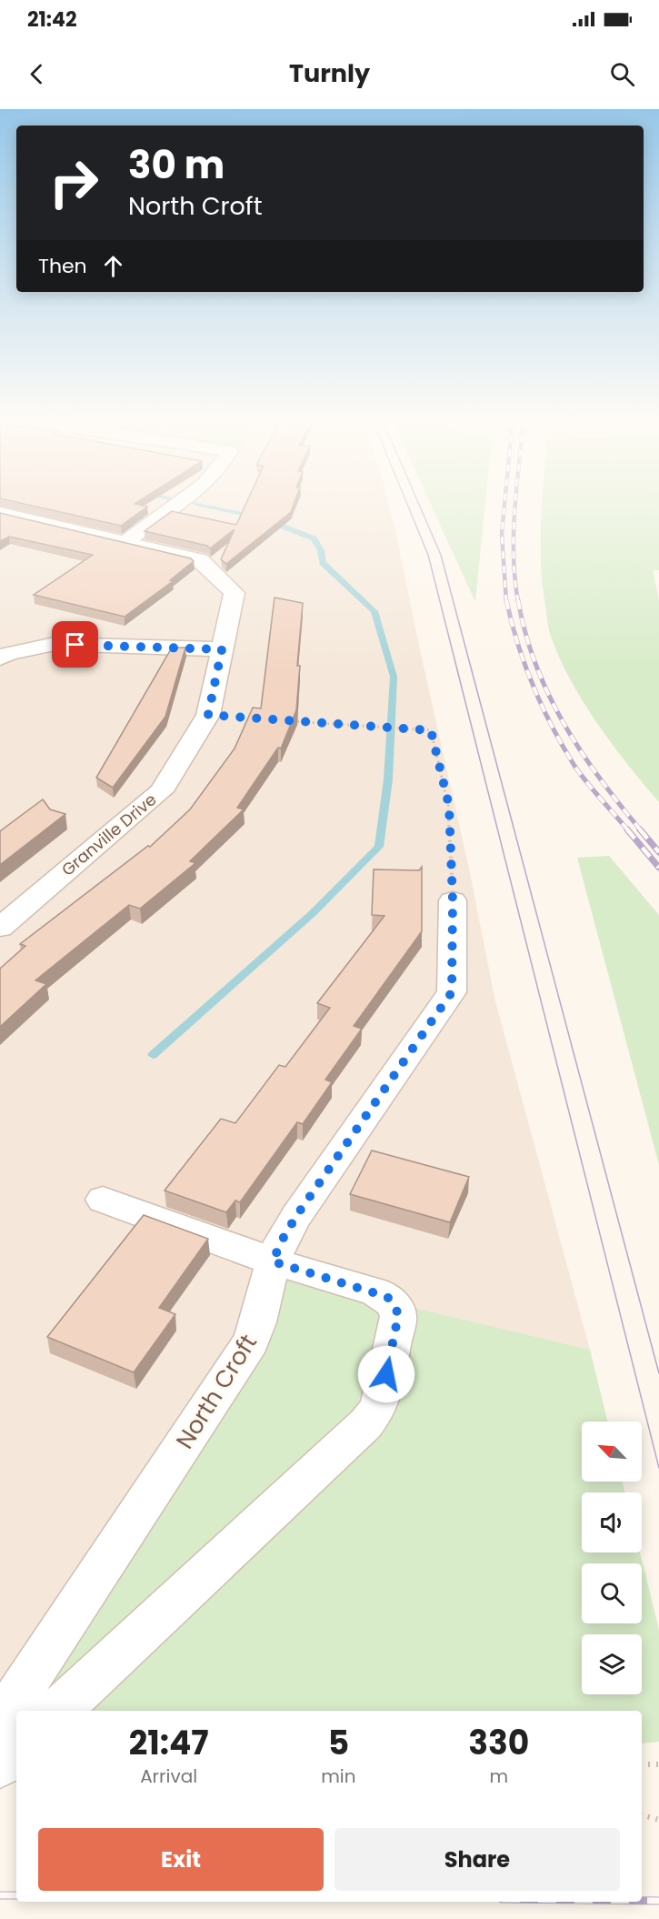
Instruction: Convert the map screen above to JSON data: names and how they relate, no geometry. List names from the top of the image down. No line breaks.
{"streets":{"street":["Granville Drive","North Croft"]},"north":"top left","page":{"status":"21:42","header":"Turnly","turn":["30 m","North Croft"],"then":"Then","eta":["21:47","Arrival","5","min","330","m"],"buttons":["Exit","Share"]}}
